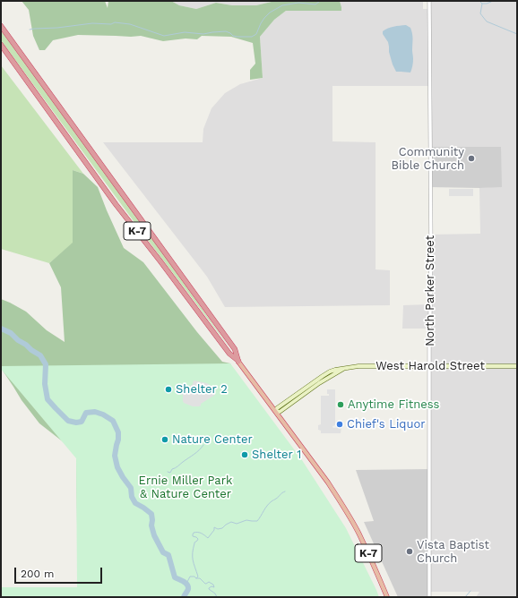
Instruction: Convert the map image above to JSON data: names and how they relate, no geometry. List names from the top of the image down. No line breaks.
{"streets":{"highway":["K-7"],"main road":["West Harold Street"],"street":["North Parker Street"]},"crossings":[["K-7","West Harold Street"],["North Parker Street","West Harold Street"]],"parks":["Ernie Miller Park & Nature Center"],"places":["Community Bible Church","Shelter 2","Anytime Fitness","Chief's Liquor","Nature Center","Shelter 1","Vista Baptist Church"],"scale_bar":"200 m"}
